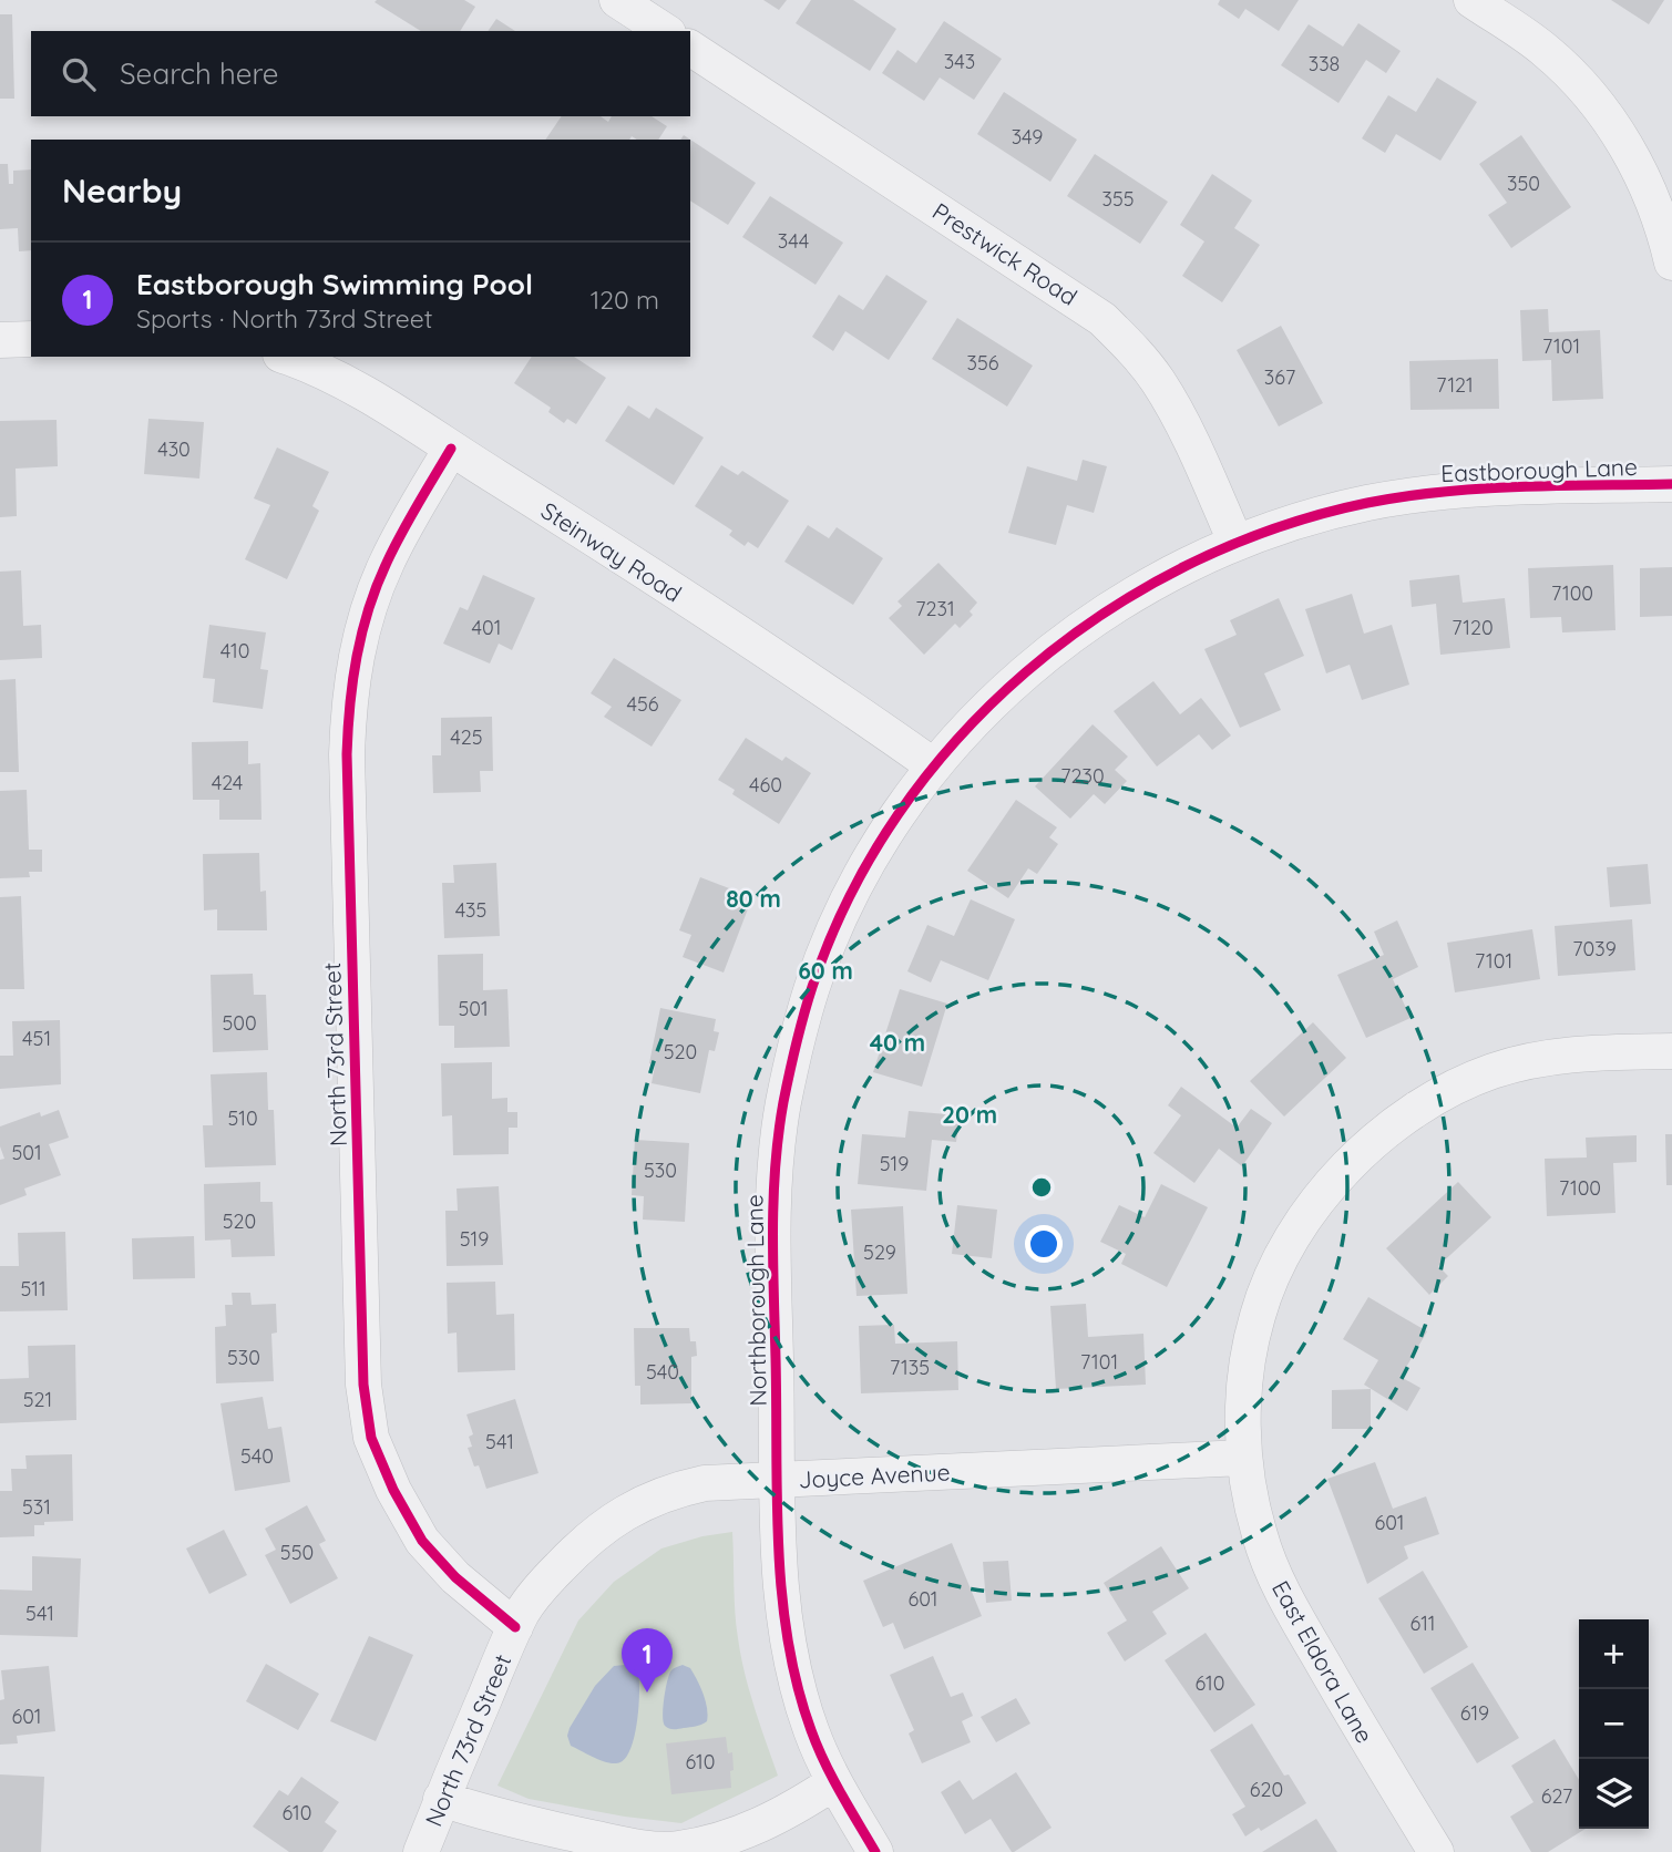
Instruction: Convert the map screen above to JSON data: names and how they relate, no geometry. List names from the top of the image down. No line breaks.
{"streets":{"street":["Prestwick Road","Eastborough Lane","Steinway Road","North 73rd Street","Northborough Lane","Joyce Avenue","East Eldora Lane"]},"crossings":[["Prestwick Road","Eastborough Lane"],["Eastborough Lane","Steinway Road"],["Eastborough Lane","Northborough Lane"],["Steinway Road","North 73rd Street"],["Steinway Road","Northborough Lane"],["North 73rd Street","Joyce Avenue"],["Northborough Lane","Joyce Avenue"],["Joyce Avenue","East Eldora Lane"]],"house_numbers":["343","338","349","350","355","344","7101","356","367","7121","430","7100","7231","401","7120","410","456","425","7230","424","460","435","7039","7101","501","500","451","520","510","501","519","530","7100","520","519","529","511","530","7101","7135","540","521","541","540","531","601","550","601","541","611","610","619","601","610","620","627","610"],"page":{"search":"Search here","heading":"Nearby","list":[{"mark":"1","name":"Eastborough Swimming Pool","note":"Sports · North 73rd Street","value":"120 m"}],"map_buttons":["+","−"],"pins":"1"},"rings":["80 m","60 m","40 m","20 m"]}
